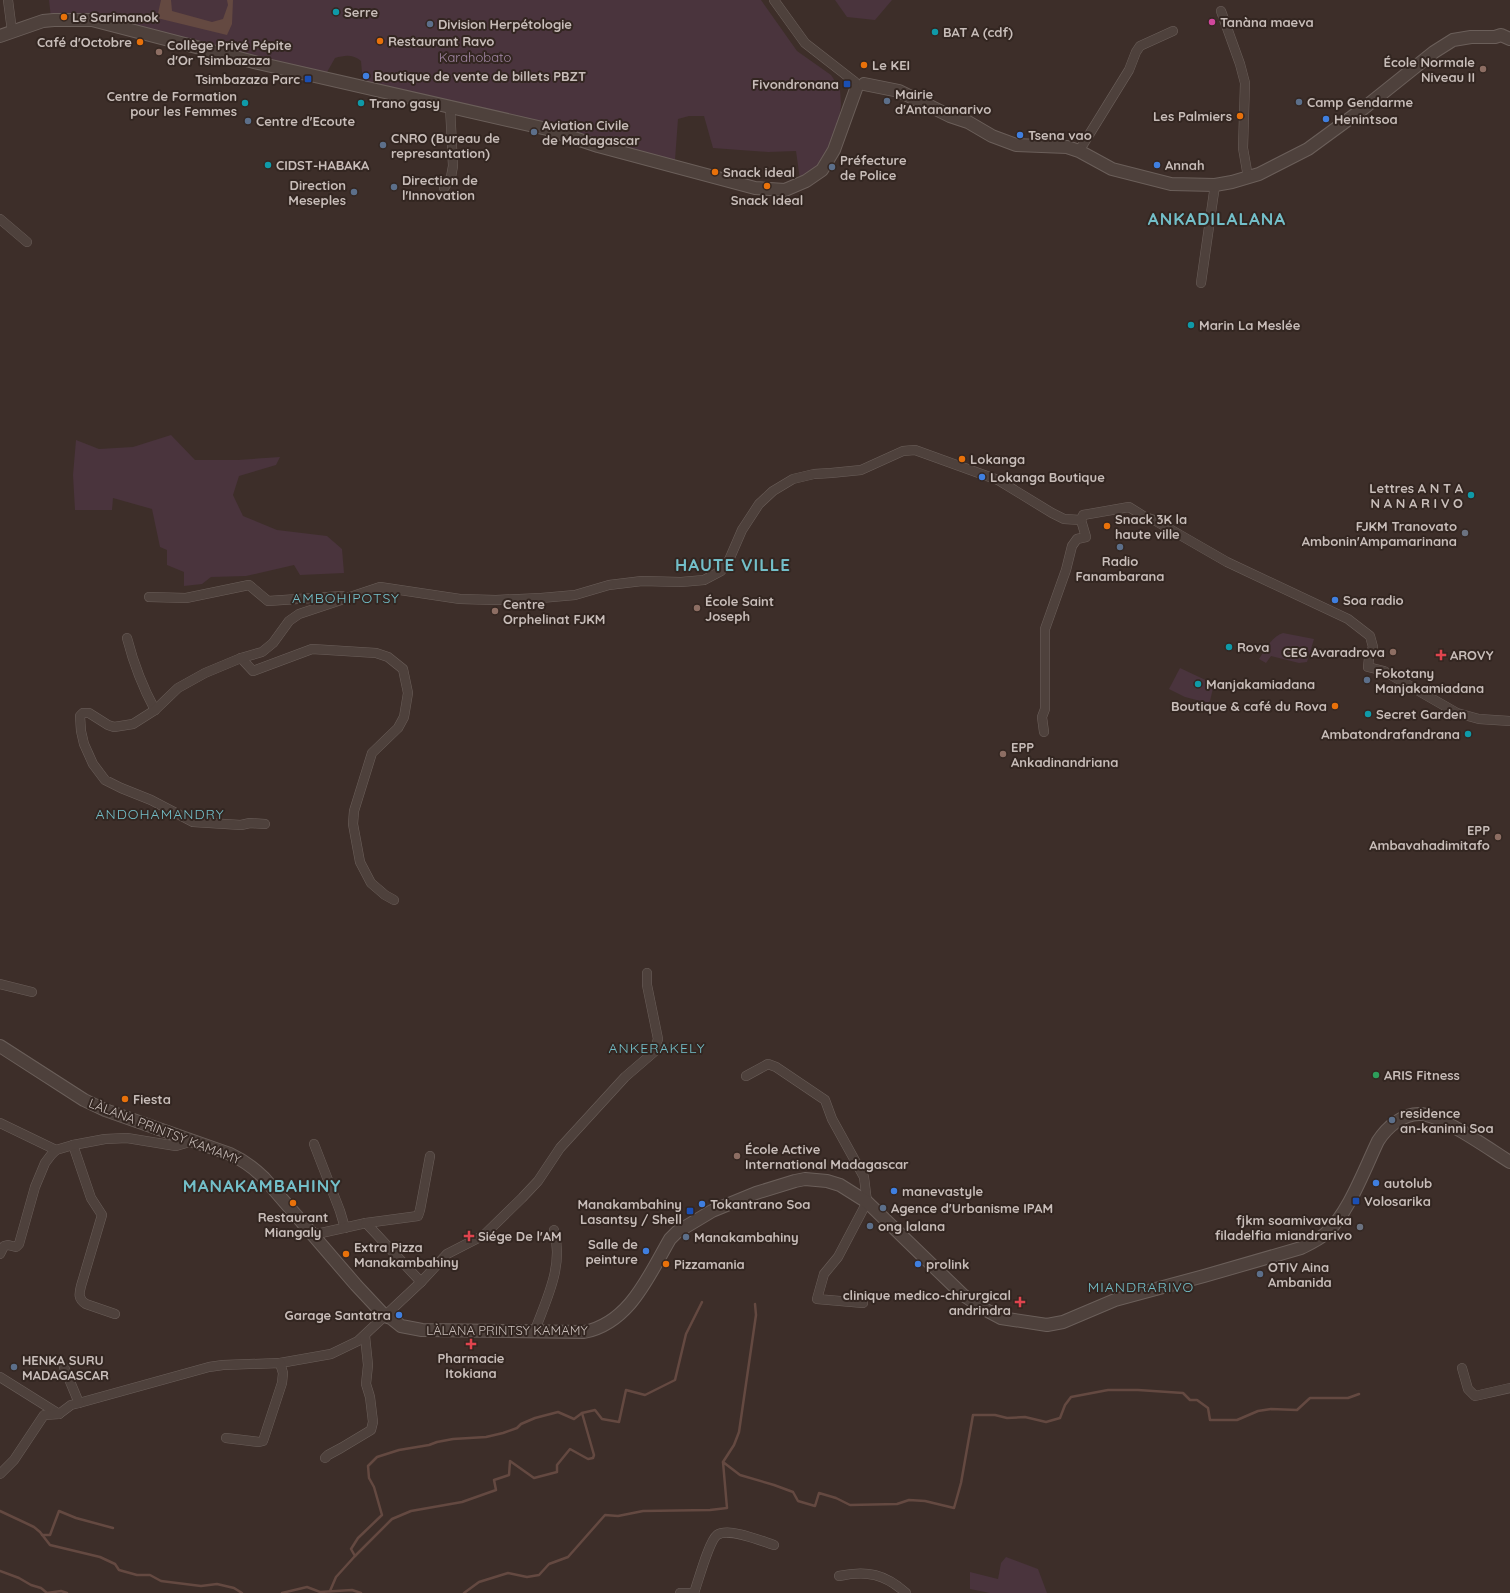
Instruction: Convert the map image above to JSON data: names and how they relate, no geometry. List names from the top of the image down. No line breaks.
{"streets":{"street":["LÀLANA PRINTSY KAMAMY"]},"districts":["ANKADILALANA","HAUTE VILLE","AMBOHIPOTSY","ANDOHAMANDRY","ANKERAKELY","MANAKAMBAHINY","MIANDRARIVO"],"parks":["Karahobato"],"places":{"other":["Serre","Le Sarimanok","Tanàna maeva","Division Herpétologie","BAT A (cdf)","Restaurant Ravo","Café d'Octobre","Collège Privé Pépite d'Or Tsimbazaza","Le KEI","École Normale Niveau II","Boutique de vente de billets PBZT","Mairie d'Antananarivo","Camp Gendarme","Centre de Formation pour les Femmes","Trano gasy","Les Palmiers","Henintsoa","Centre d'Ecoute","Aviation Civile de Madagascar","Tsena vao","CNRO (Bureau de represantation)","CIDST-HABAKA","Annah","Préfecture de Police","Snack ideal","Snack Ideal","Direction de l'Innovation","Direction Meseples","Marin La Meslée","Lokanga","Lokanga Boutique","Lettres A N T A N A N A R I V O","Snack 3K la haute ville","FJKM Tranovato Ambonin'Ampamarinana","Radio Fanambarana","Soa radio","École Saint Joseph","Centre Orphelinat FJKM","Rova","CEG Avaradrova","Fokotany Manjakamiadana","Manjakamiadana","Boutique & café du Rova","Secret Garden","Ambatondrafandrana","EPP Ankadinandriana","EPP Ambavahadimitafo","ARIS Fitness","Fiesta","residence an-kaninni Soa","École Active International Madagascar","autolub","manevastyle","Restaurant Miangaly","Tokantrano Soa","Agence d'Urbanisme IPAM","ong lalana","fjkm soamivavaka filadelfia miandrarivo","Manakambahiny","Salle de peinture","Extra Pizza Manakambahiny","Pizzamania","prolink","OTIV Aina Ambanida","Garage Santatra","HENKA SURU MADAGASCAR"],"transit":["Tsimbazaza Parc","Fivondronana","Volosarika","Manakambahiny Lasantsy / Shell"],"health":["AROVY","Siége De l'AM","clinique medico-chirurgical andrindra","Pharmacie Itokiana"]}}
